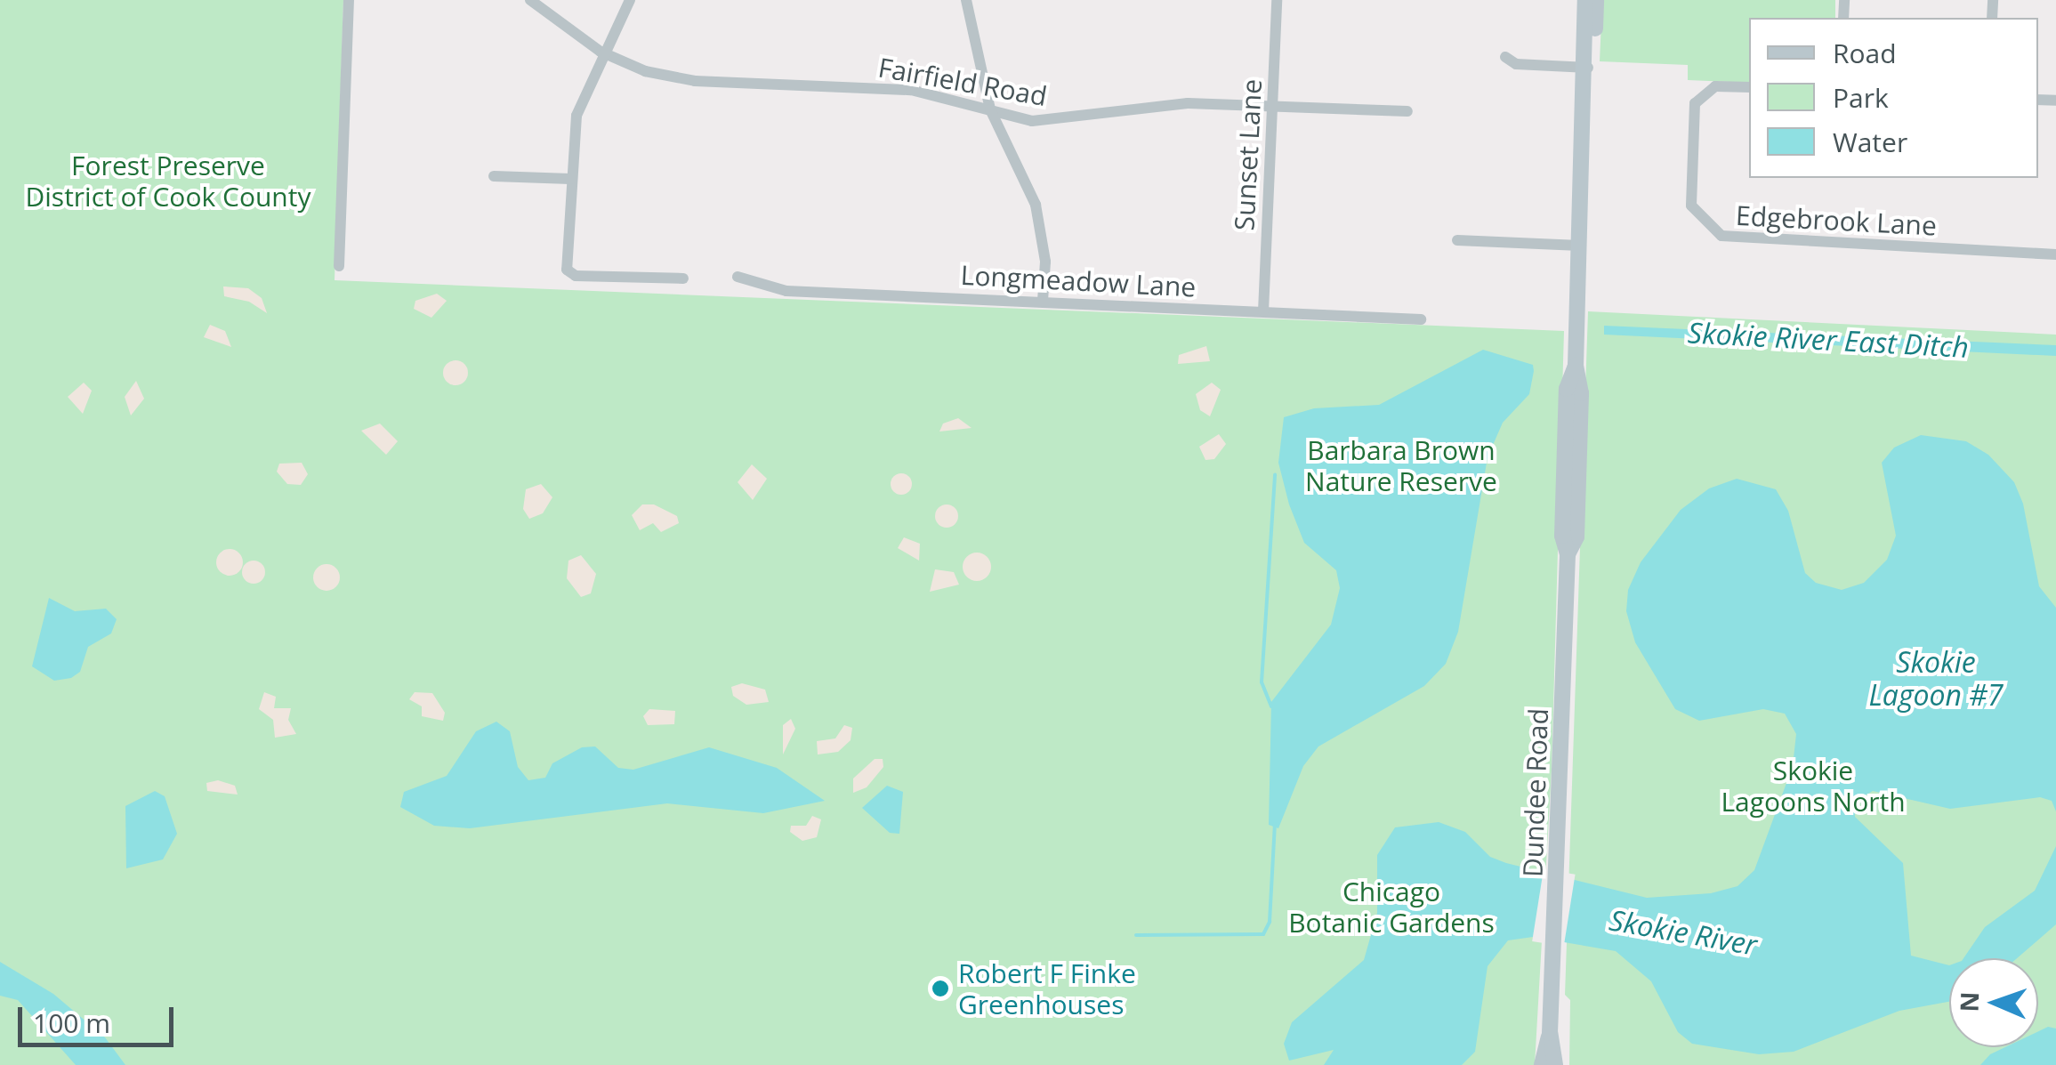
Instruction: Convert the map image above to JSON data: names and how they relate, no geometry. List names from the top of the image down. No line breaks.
{"streets":{"main road":["Dundee Road"],"street":["Fairfield Road","Sunset Lane","Edgebrook Lane","Longmeadow Lane"]},"crossings":[["Fairfield Road","Sunset Lane"],["Sunset Lane","Longmeadow Lane"]],"water":["Skokie River East Ditch","Skokie Lagoon #7","Skokie River"],"parks":["Forest Preserve District of Cook County","Barbara Brown Nature Reserve","Skokie Lagoons North","Chicago Botanic Gardens"],"places":["Robert F Finke Greenhouses"],"legend":["Road","Park","Water"],"scale_bar":"100 m","north":"left"}
